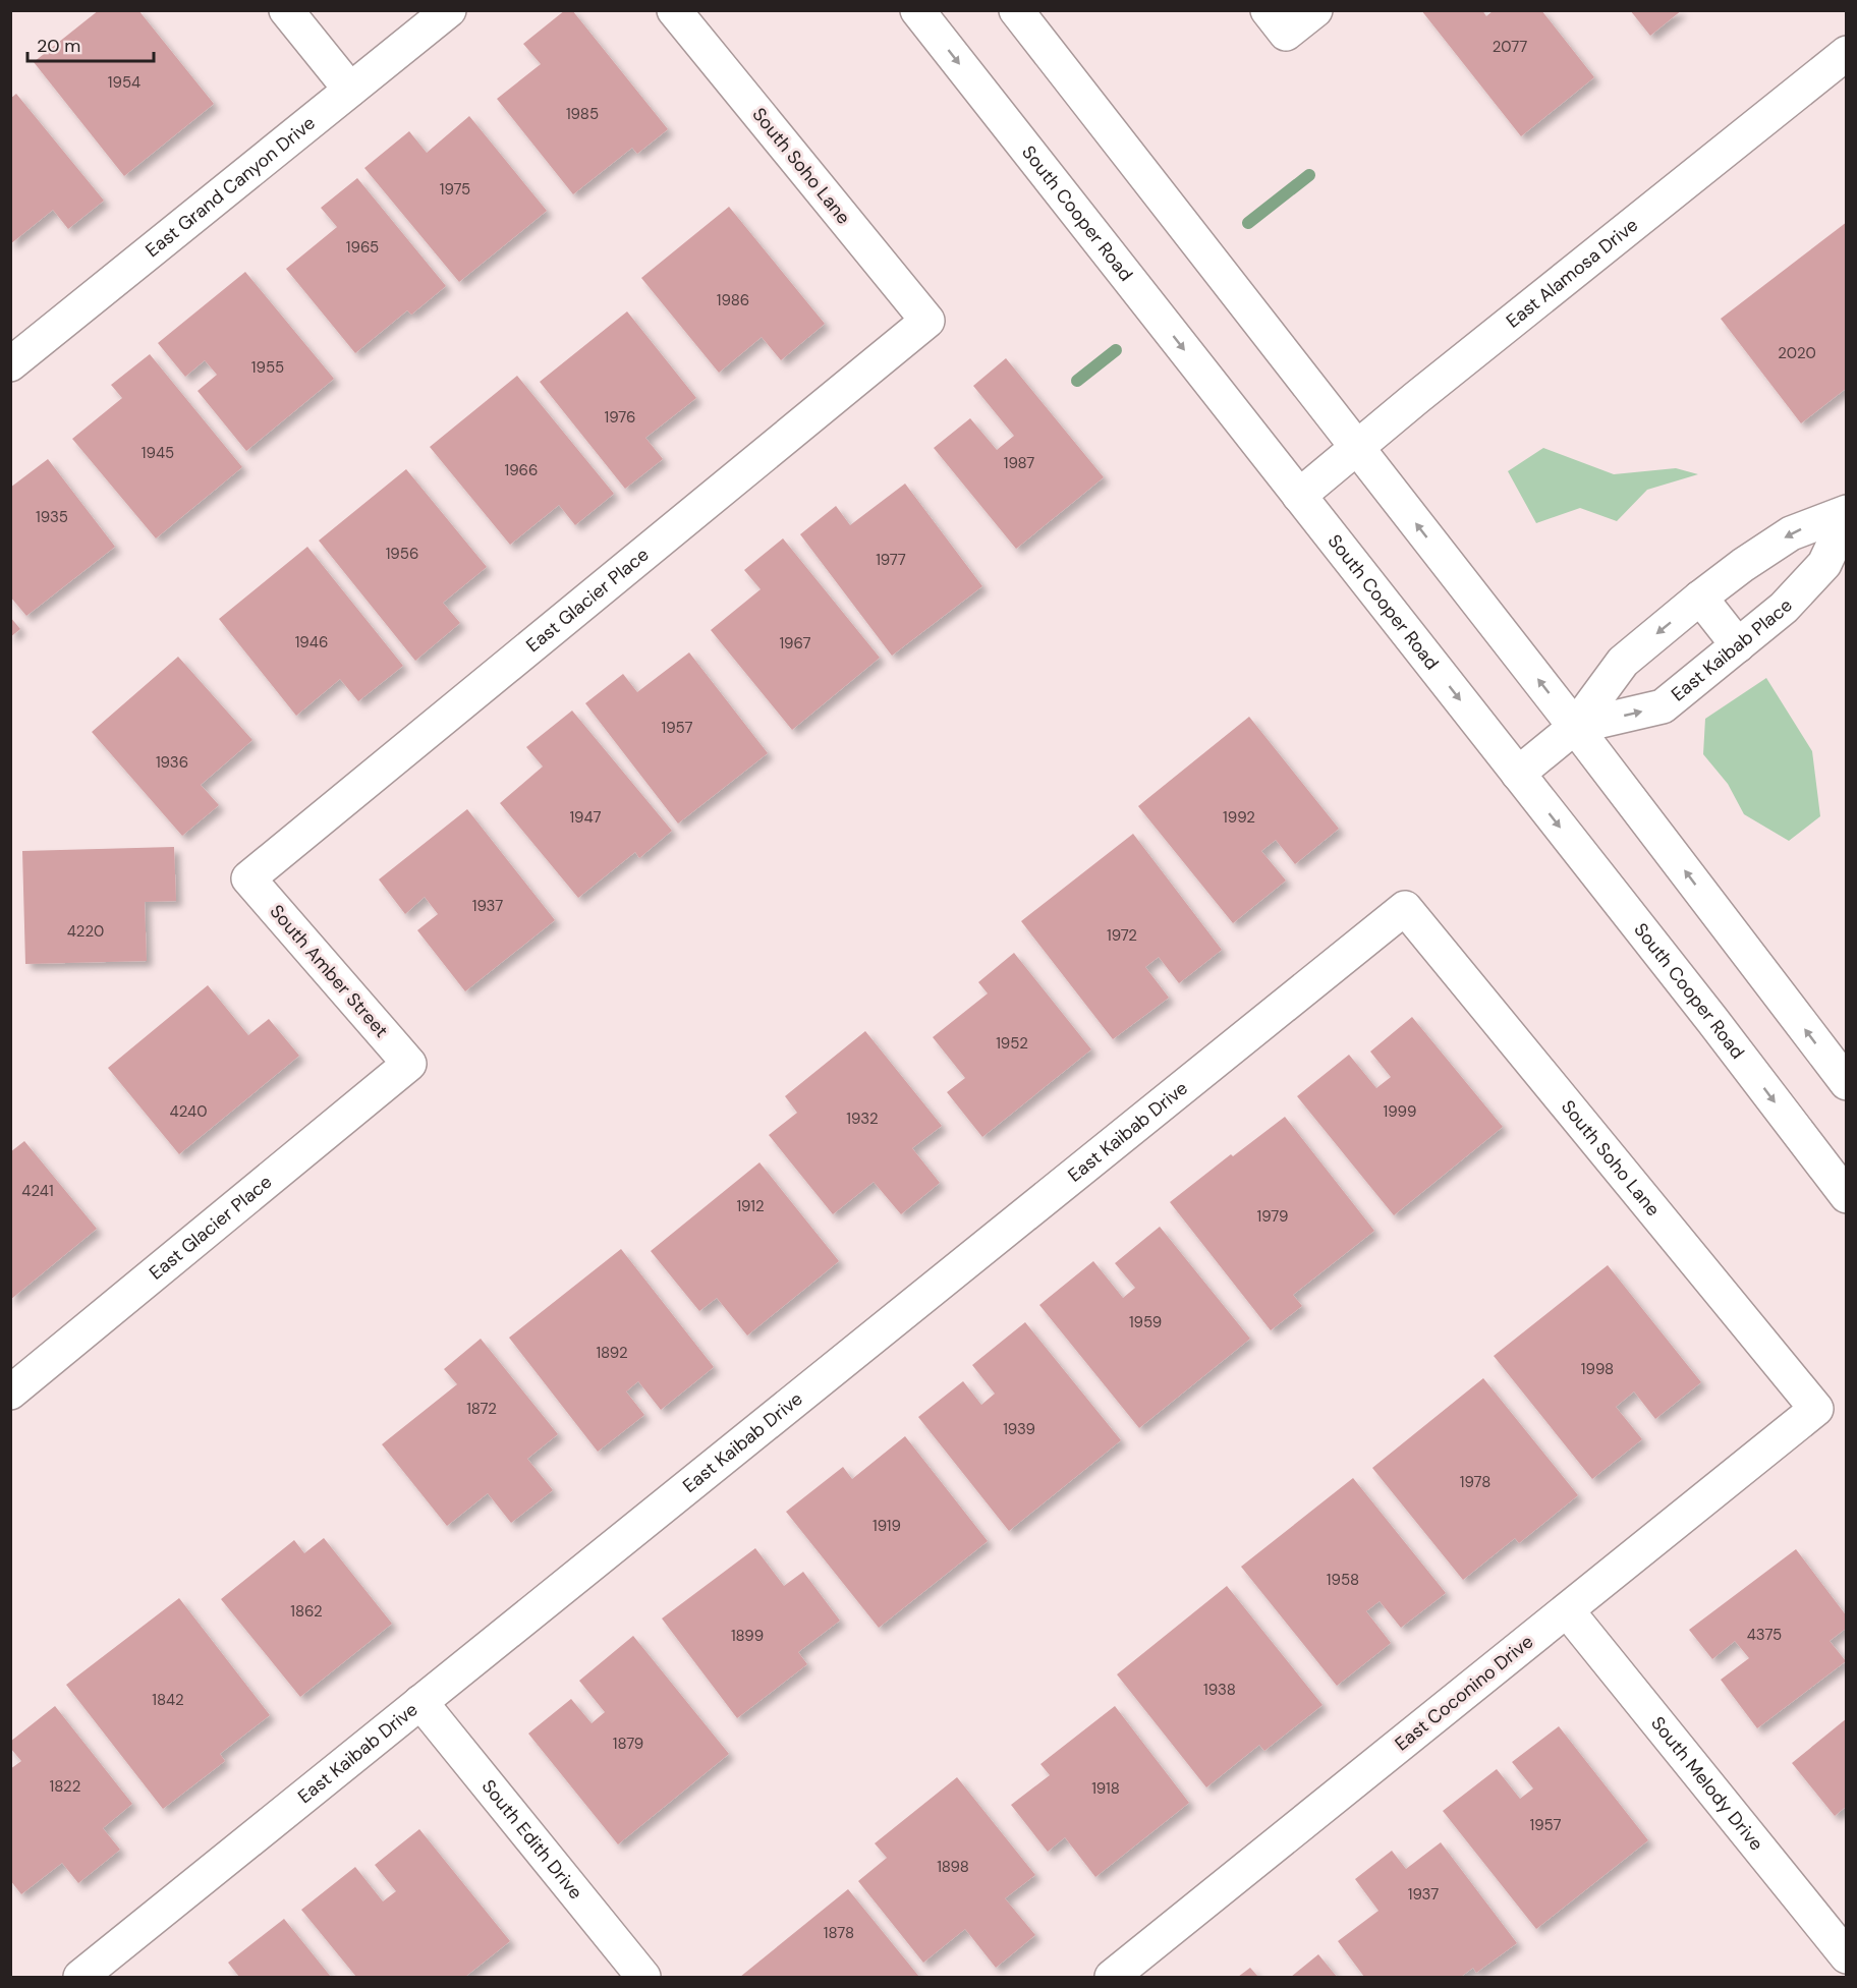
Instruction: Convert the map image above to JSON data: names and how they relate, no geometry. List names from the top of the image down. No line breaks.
{"streets":{"street":["South Soho Lane","East Grand Canyon Drive","South Cooper Road","East Alamosa Drive","East Glacier Place","East Kaibab Place","South Amber Street","East Kaibab Drive","East Coconino Drive","South Melody Drive","South Edith Drive"]},"crossings":[["South Soho Lane","East Glacier Place"],["South Soho Lane","East Kaibab Drive"],["South Soho Lane","East Coconino Drive"],["South Cooper Road","East Alamosa Drive"],["South Cooper Road","East Kaibab Place"],["East Glacier Place","South Amber Street"],["East Kaibab Drive","South Edith Drive"],["East Coconino Drive","South Melody Drive"]],"house_numbers":["2077","1954","1985","1975","1965","1986","2020","1955","1976","1945","1987","1966","1935","1956","1977","1946","1967","1957","1936","1947","1992","1937","4220","1972","1952","4240","1999","1932","4241","1912","1979","1959","1892","1998","1872","1939","1978","1919","1958","1862","4375","1899","1938","1842","1879","1822","1918","1957","1898","1937","1878"],"scale_bar":"20 m"}
